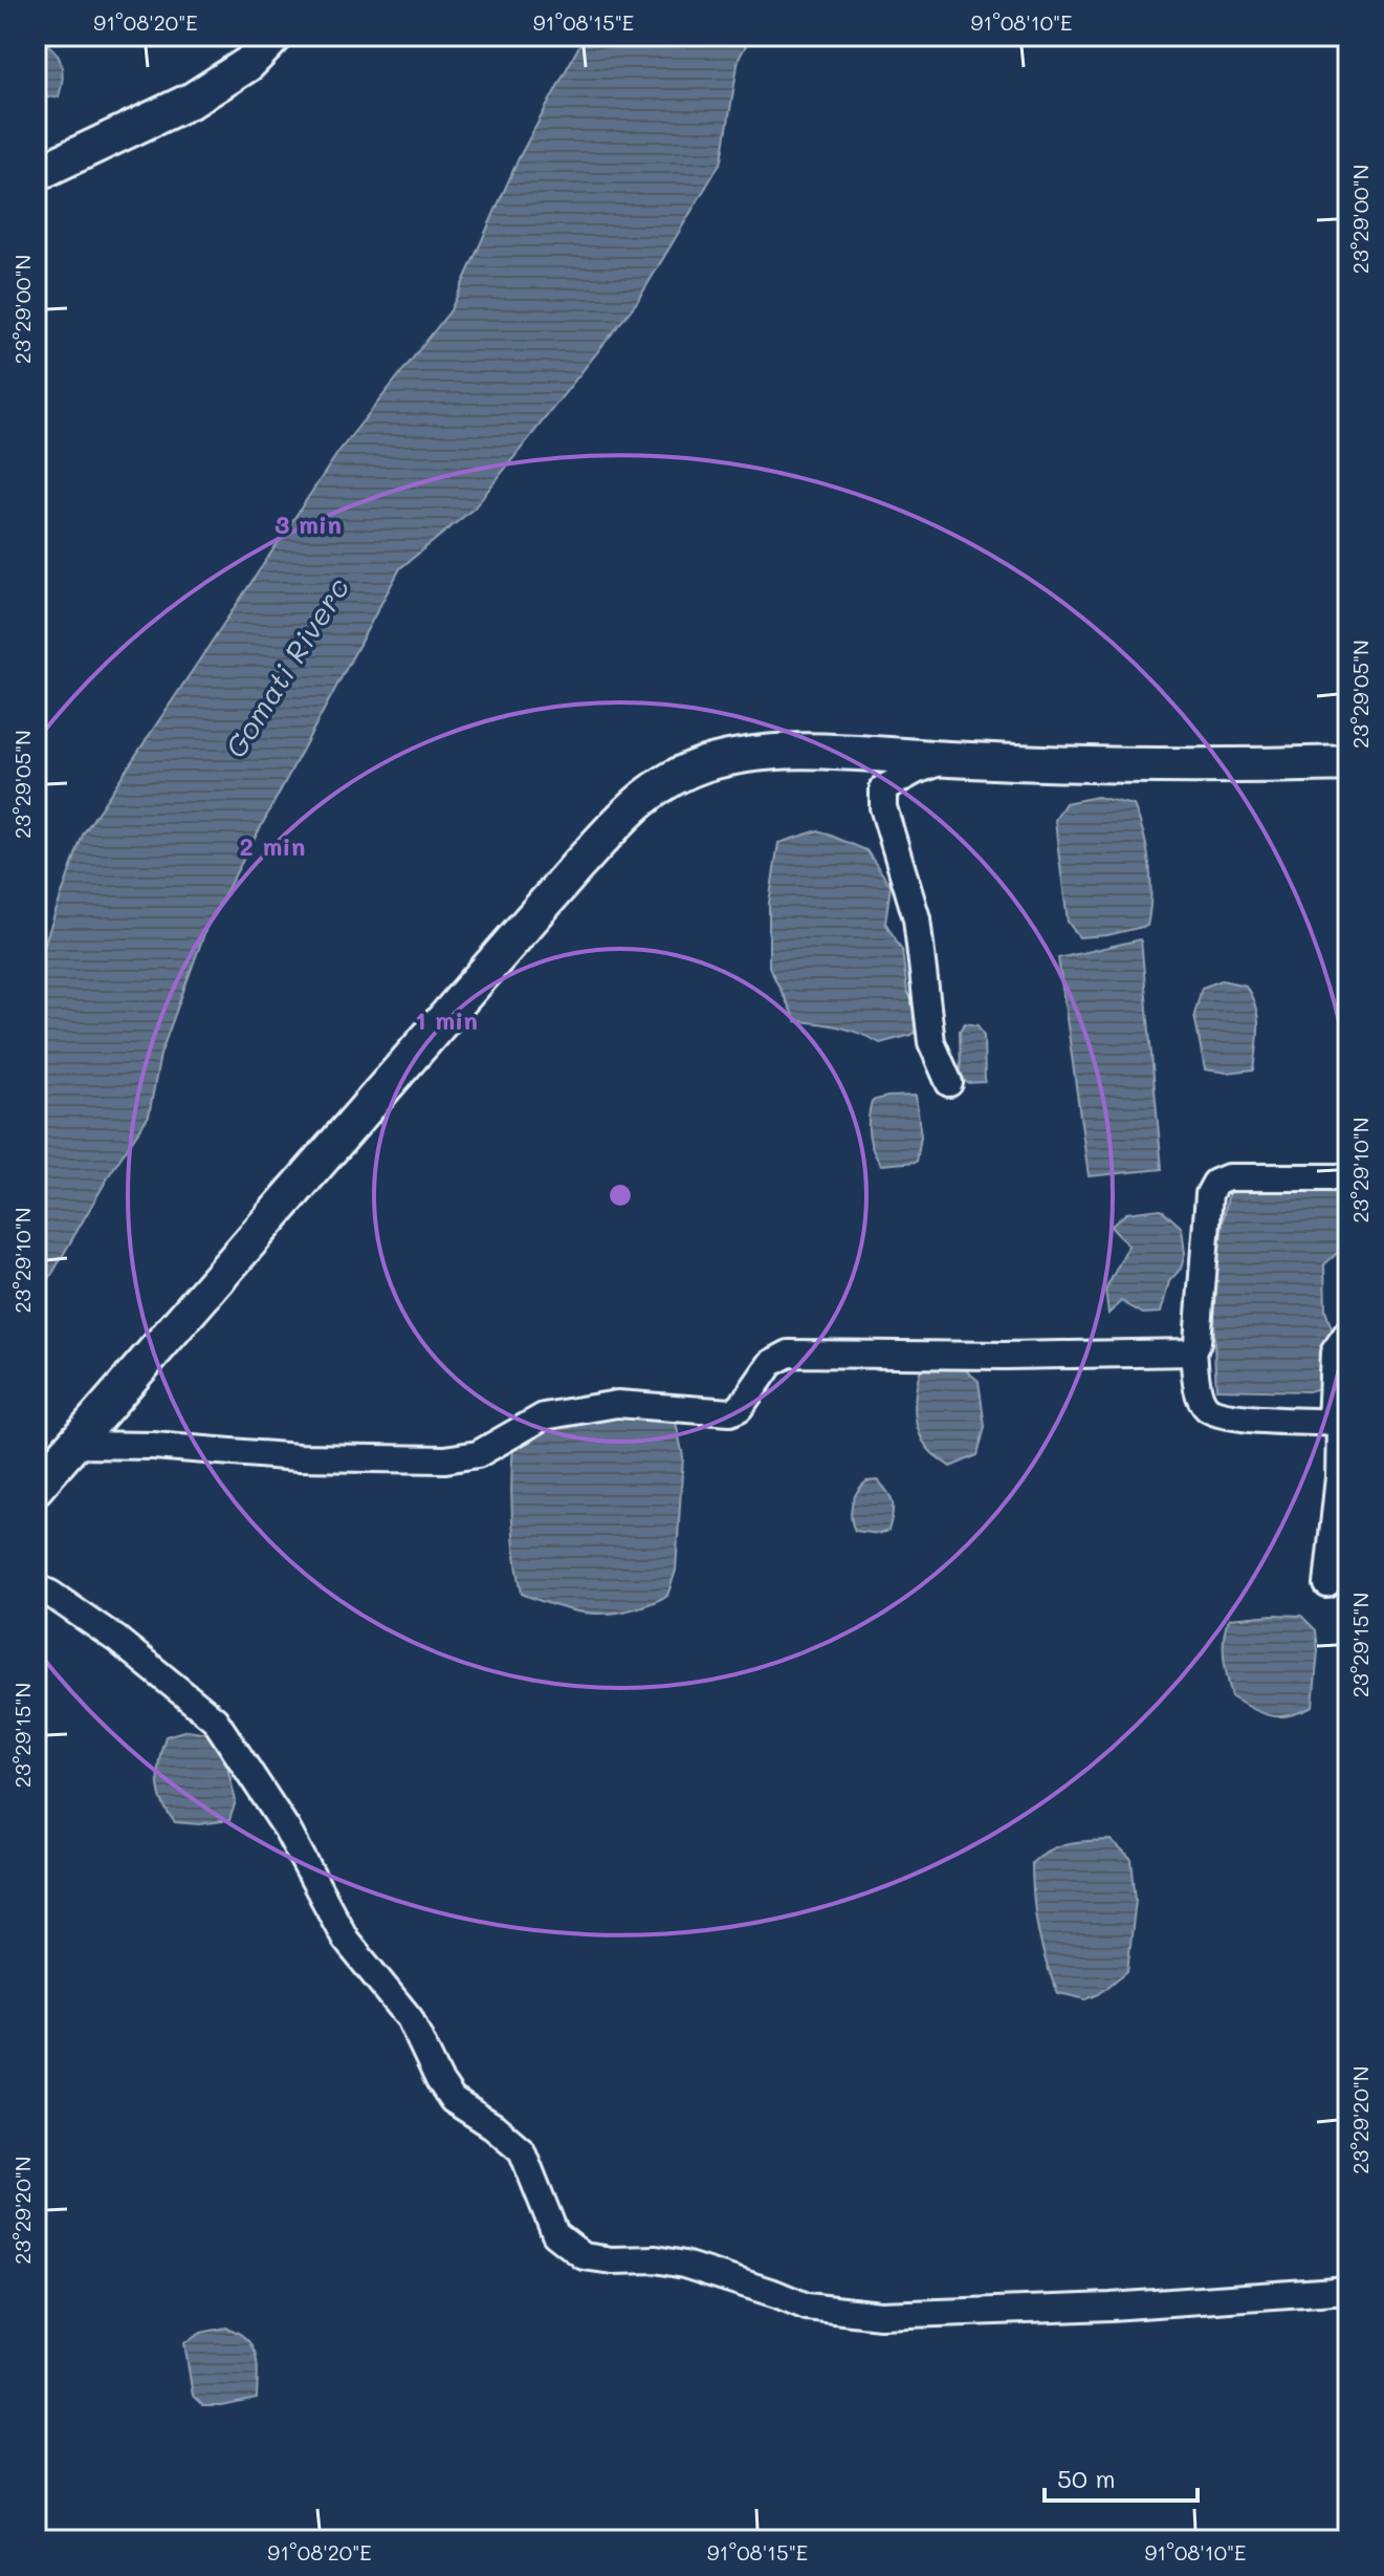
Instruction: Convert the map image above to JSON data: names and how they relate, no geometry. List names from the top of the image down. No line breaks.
{"water":["Gomati Riverc"],"scale_bar":"50 m","coordinates":["91°08'20\"E","91°08'15\"E","91°08'10\"E","23°29'00\"N","23°29'05\"N","23°29'10\"N","23°29'15\"N","23°29'20\"N"],"rings":["3 min","2 min","1 min"]}
